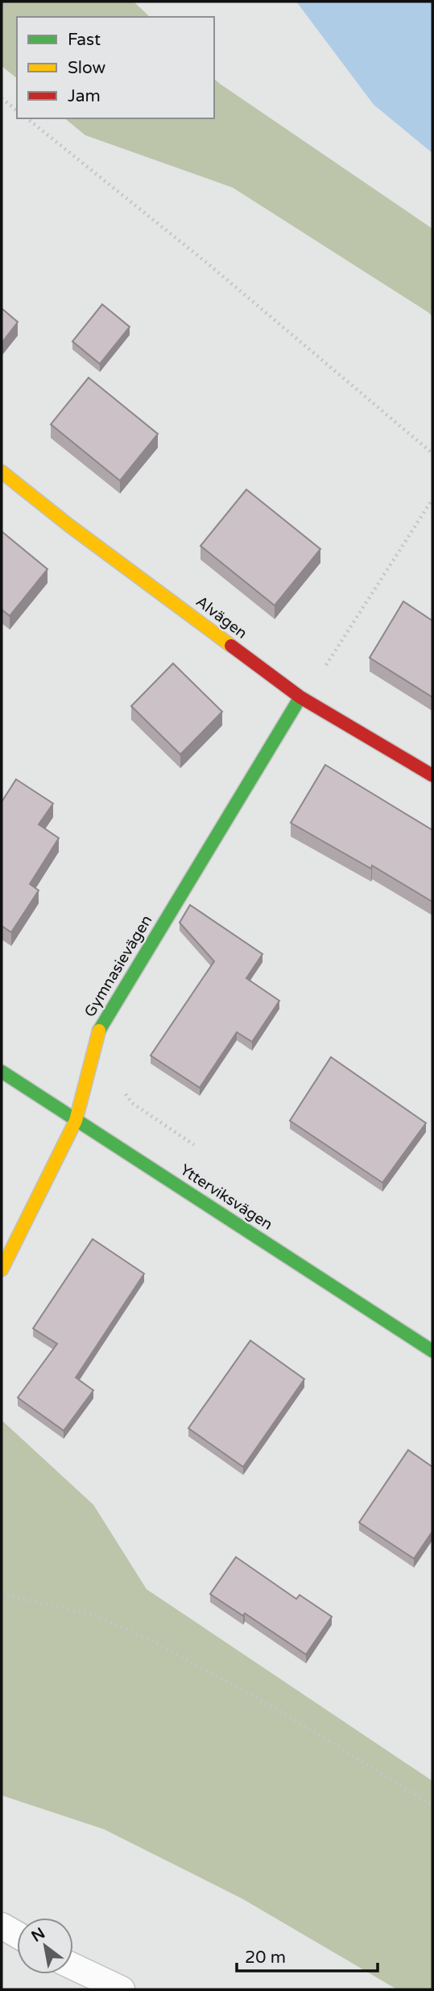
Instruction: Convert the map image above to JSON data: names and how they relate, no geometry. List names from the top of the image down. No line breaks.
{"streets":{"street":["Alvägen","Gymnasievägen","Ytterviksvägen"]},"crossings":[["Alvägen","Gymnasievägen"],["Gymnasievägen","Ytterviksvägen"]],"legend":["Fast","Slow","Jam"],"scale_bar":"20 m","north":"top left"}
